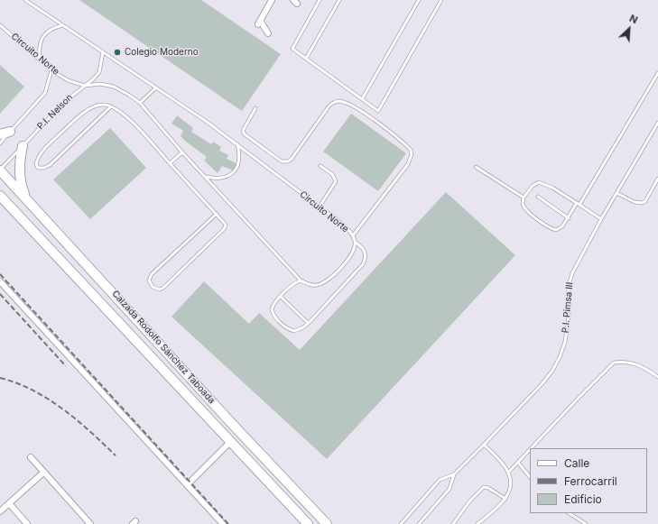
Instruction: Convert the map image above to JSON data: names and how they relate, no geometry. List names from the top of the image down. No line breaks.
{"streets":{"main road":["Calzada Rodolfo Sánchez Taboada"],"lane":["Circuito Norte","P.I. Nelson","P.I. Pimsa III"]},"crossings":[["Circuito Norte","P.I. Nelson"],["P.I. Nelson","Calzada Rodolfo Sánchez Taboada"]],"places":["Colegio Moderno"],"legend":["Calle","Ferrocarril","Edificio"],"north":"top right"}
